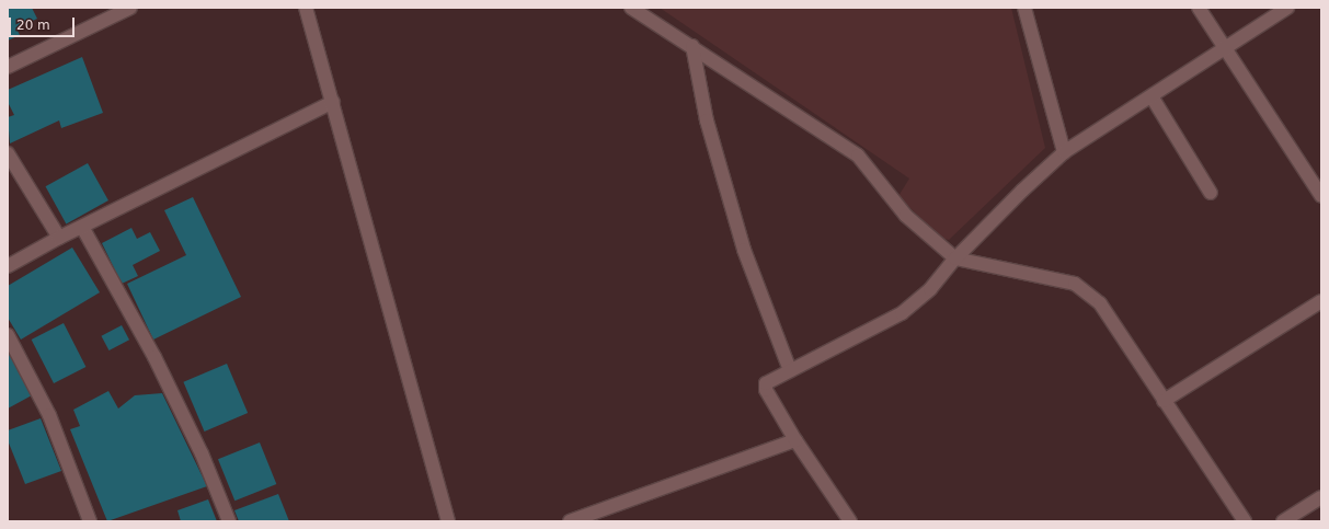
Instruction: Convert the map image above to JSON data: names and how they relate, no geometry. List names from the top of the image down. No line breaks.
{"scale_bar":"20 m"}
